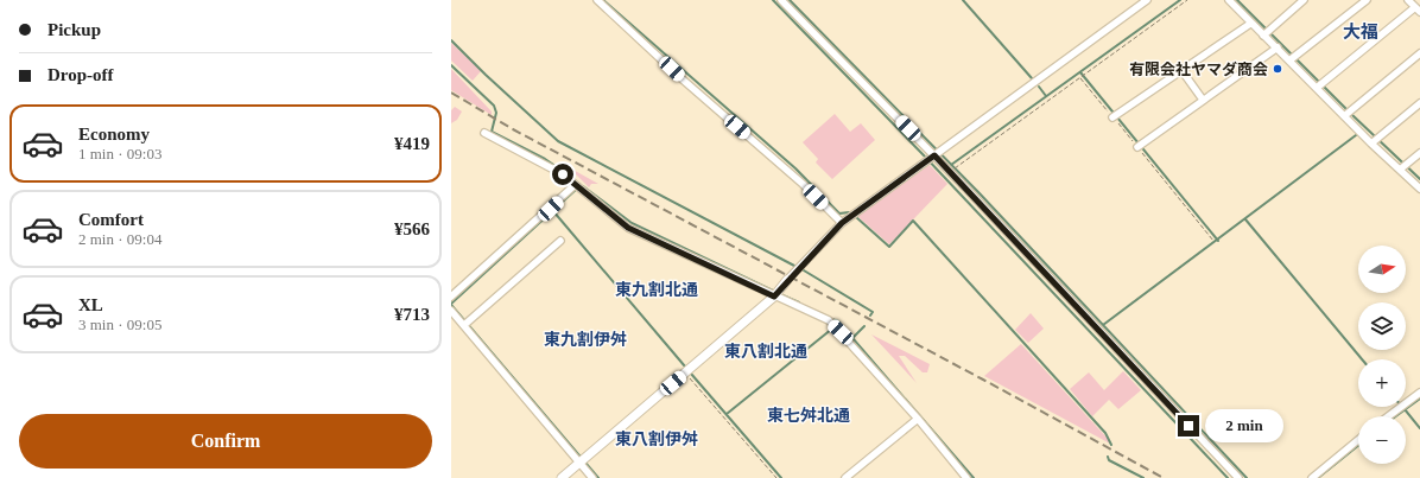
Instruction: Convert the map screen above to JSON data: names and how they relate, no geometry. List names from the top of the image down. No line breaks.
{"districts":["大福","東九割北通","東九割伊舛","東八割北通","東七舛北通","東八割伊舛"],"places":["有限会社ヤマダ商会"],"north":"right","page":{"banner":["Pickup","Drop-off"],"list":[{"name":"Economy","note":"1 min · 09:03","value":"¥419"},{"name":"Comfort","note":"2 min · 09:04","value":"¥566"},{"name":"XL","note":"3 min · 09:05","value":"¥713"}],"map_buttons":["+","−"],"buttons":"Confirm","bubble":"2 min"}}
